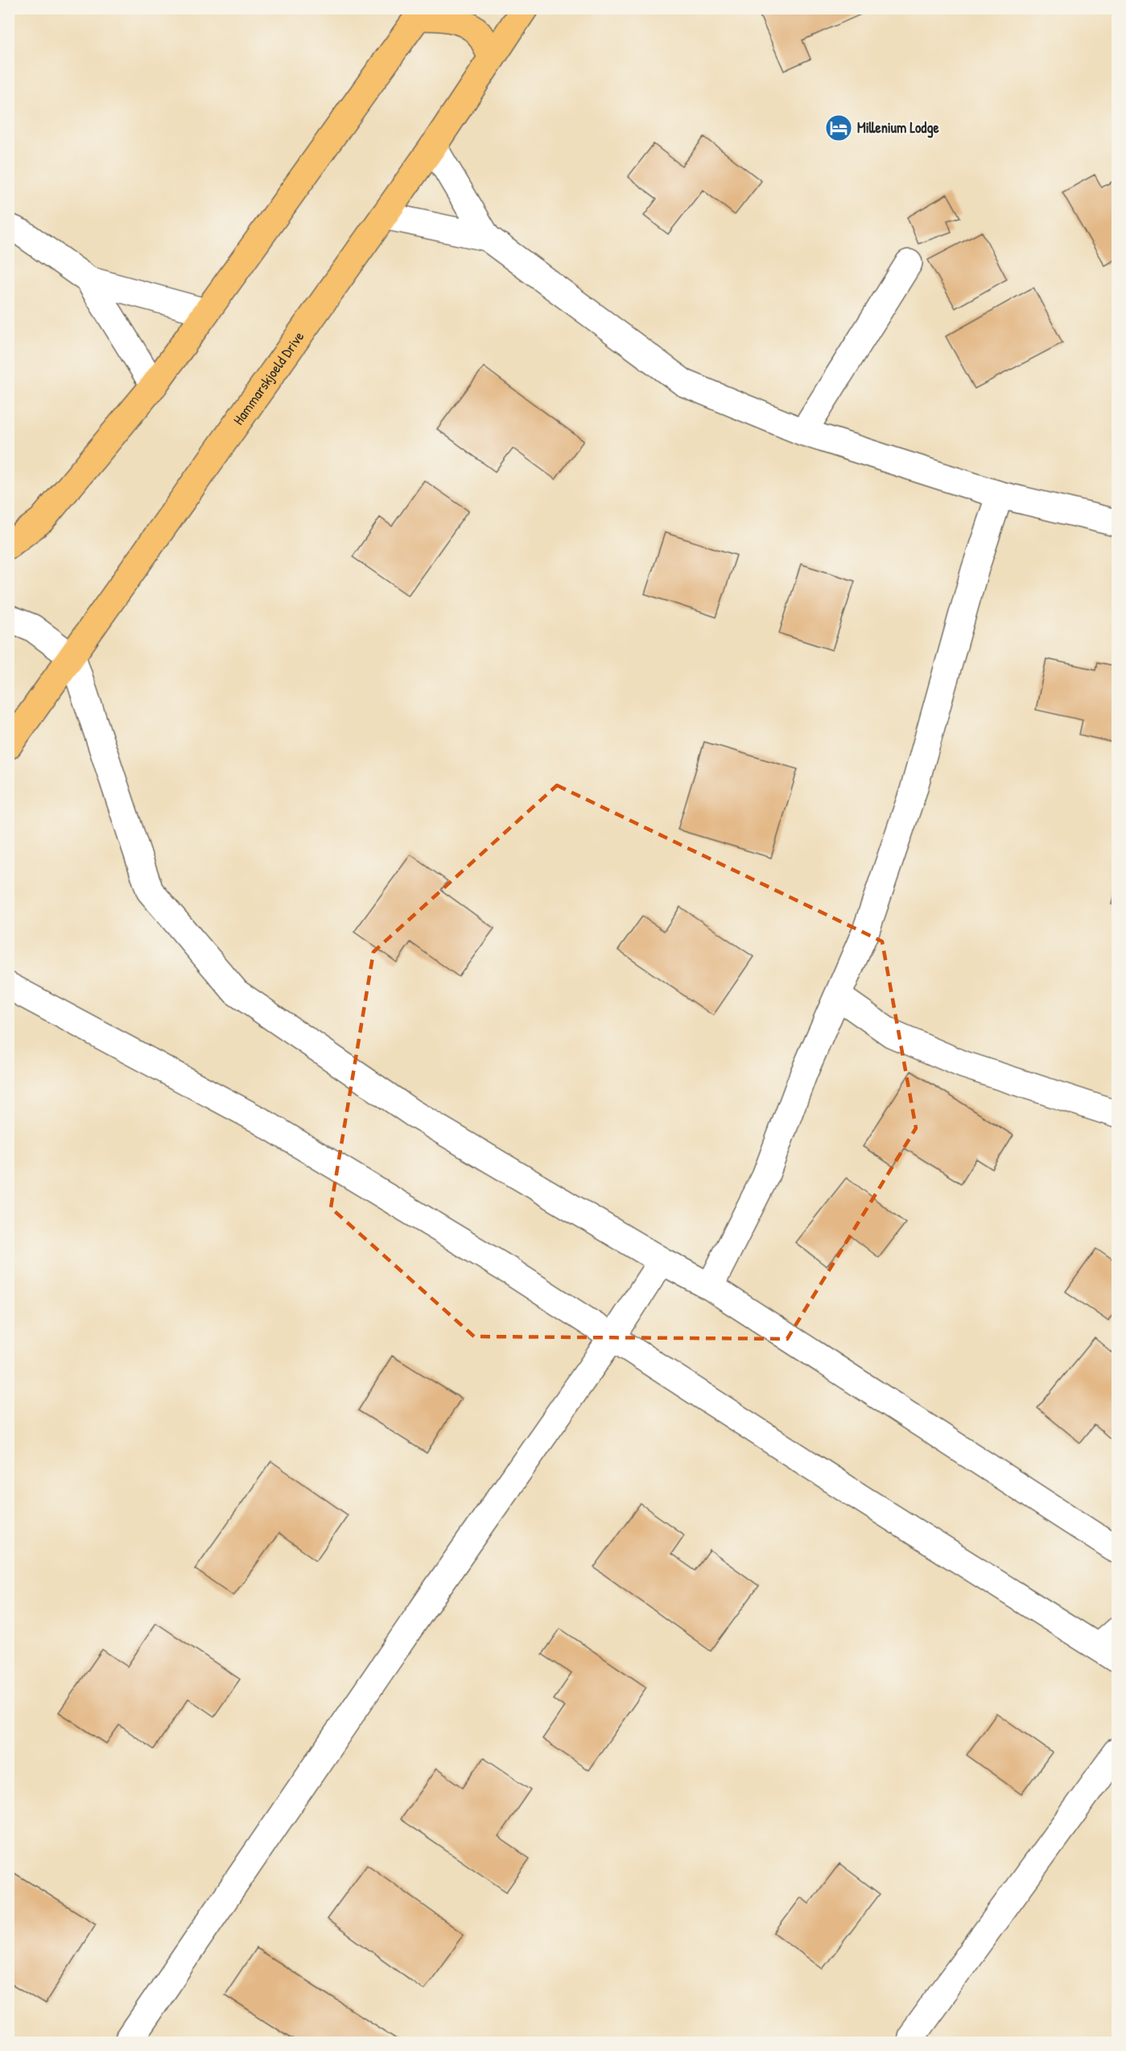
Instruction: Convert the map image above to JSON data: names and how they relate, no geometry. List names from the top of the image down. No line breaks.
{"streets":{"main road":["Hammarskjoeld Drive"]},"places":{"hotel":["Millenium Lodge"]}}
